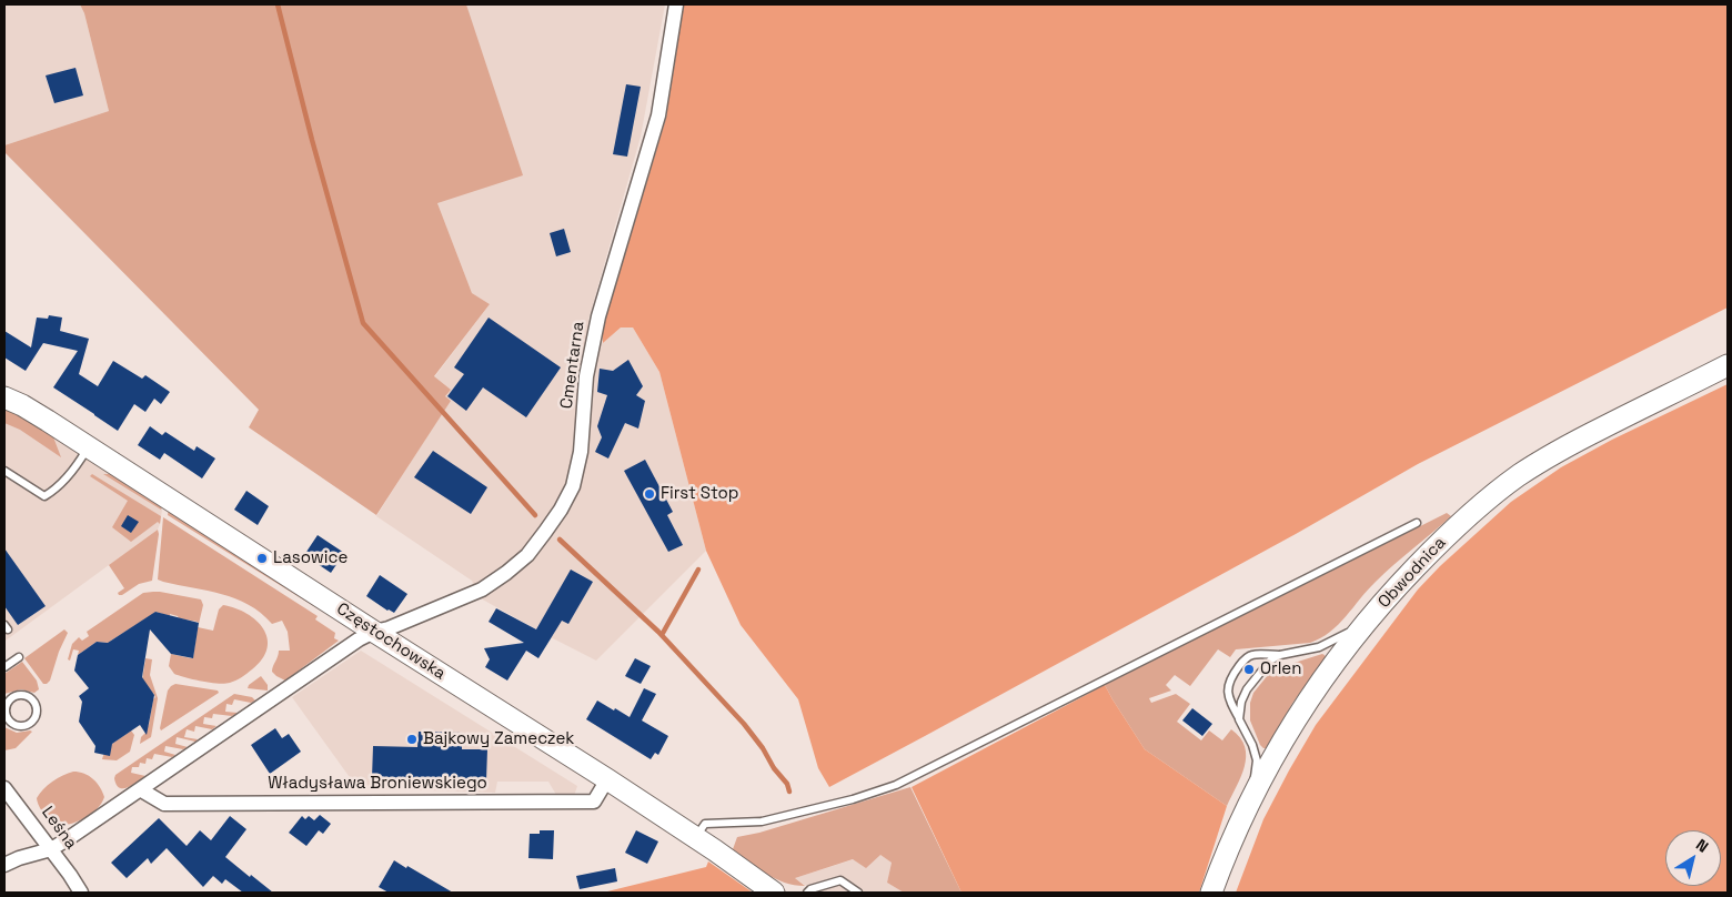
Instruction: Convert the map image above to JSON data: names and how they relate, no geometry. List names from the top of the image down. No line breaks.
{"streets":{"street":["Cmentarna","Obwodnica","Częstochowska","Władysława Broniewskiego","Leśna"]},"crossings":[["Cmentarna","Częstochowska"],["Częstochowska","Władysława Broniewskiego"]],"places":["First Stop","Lasowice","Orlen","Bajkowy Zameczek"],"north":"top right"}
